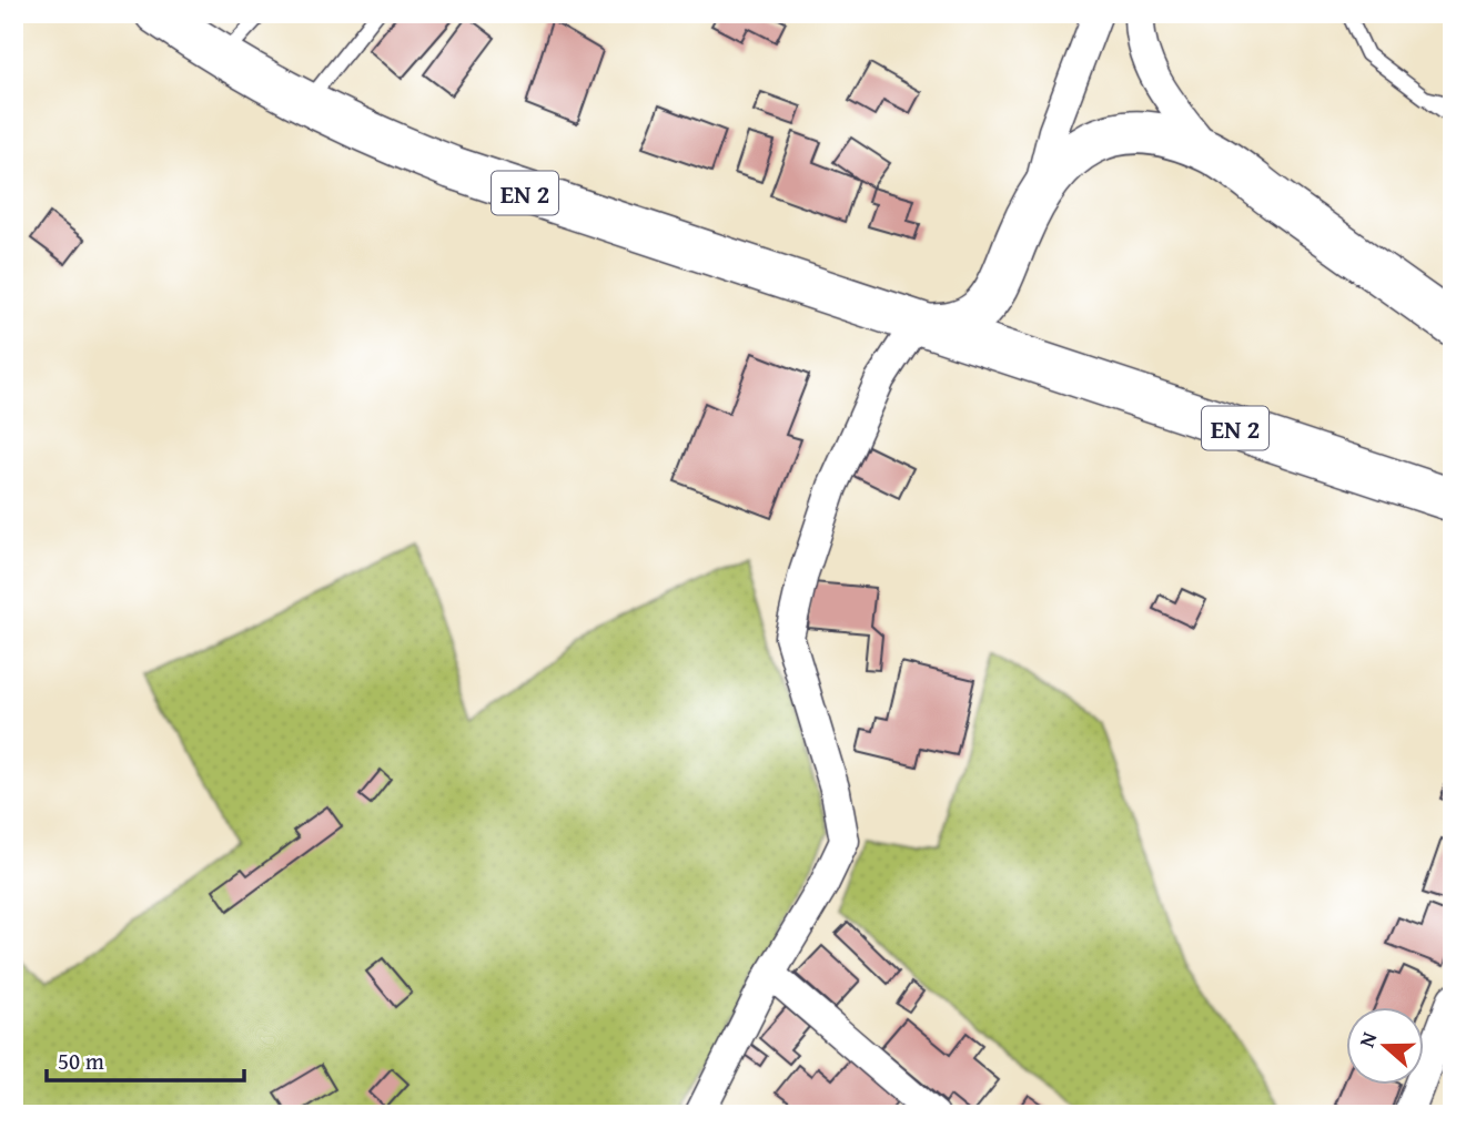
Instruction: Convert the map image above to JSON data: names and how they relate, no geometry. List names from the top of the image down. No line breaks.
{"streets":{"main road":["EN 2"]},"scale_bar":"50 m","north":"left"}
